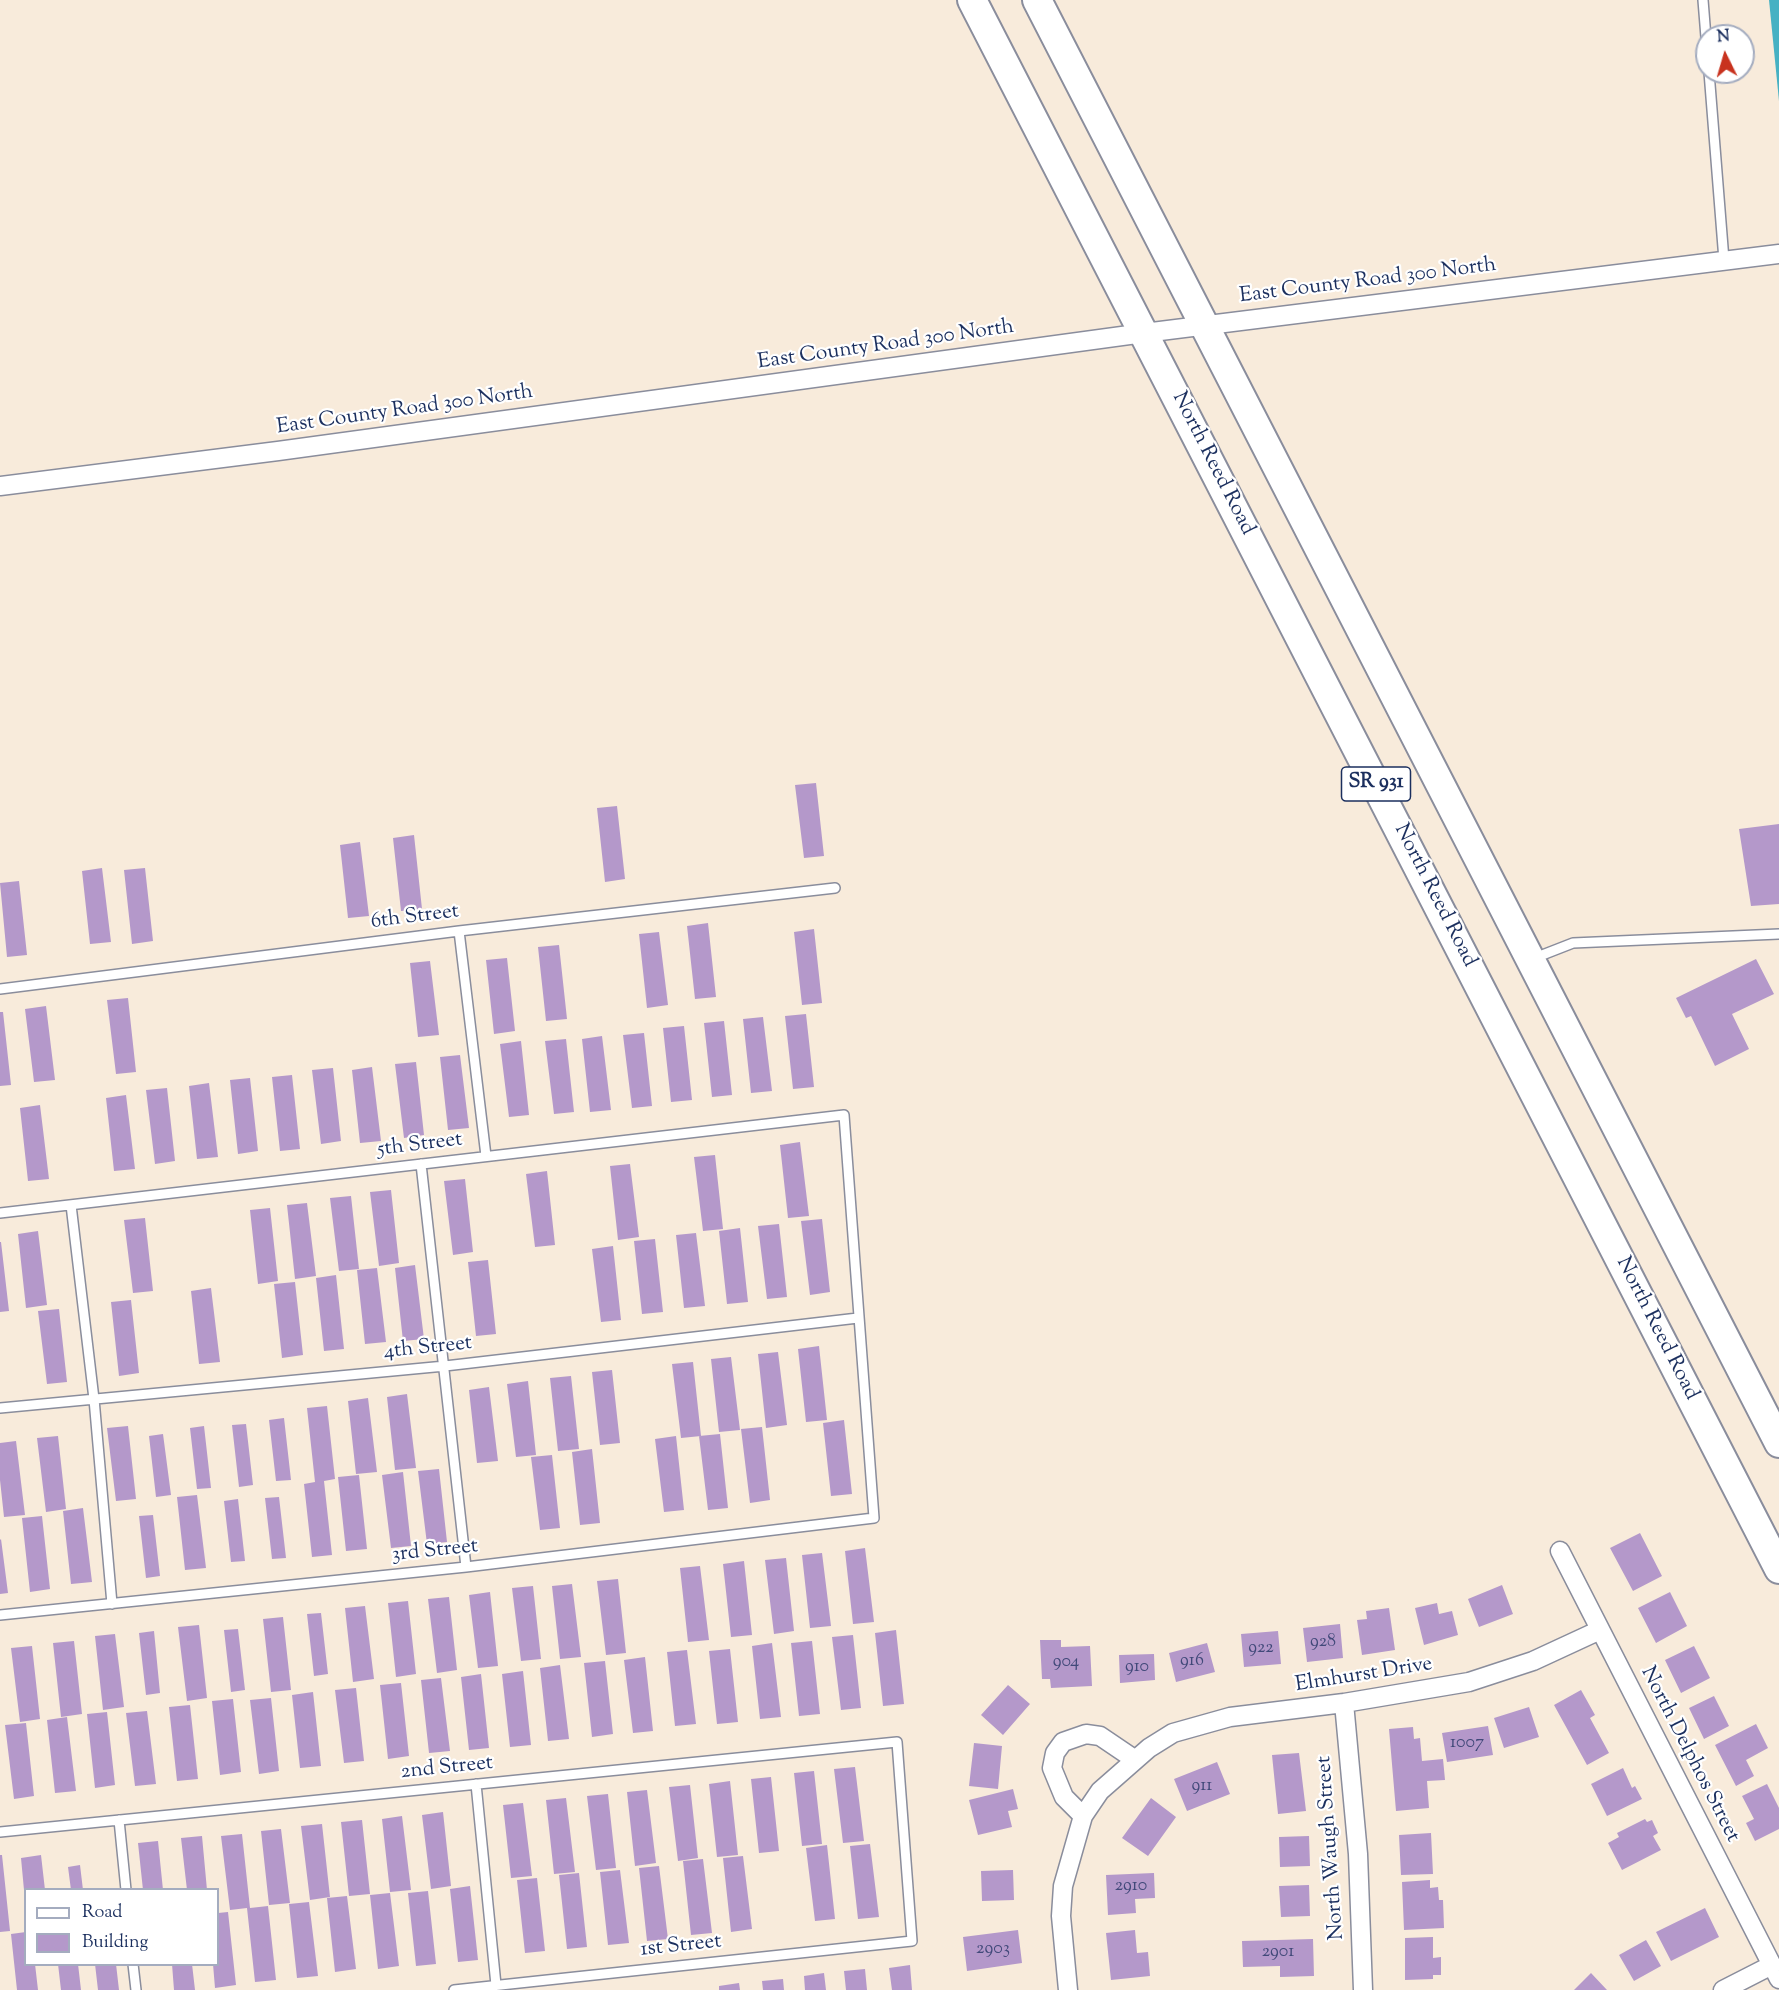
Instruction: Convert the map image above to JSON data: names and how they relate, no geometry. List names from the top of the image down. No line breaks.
{"streets":{"main road":["North Reed Road","SR 931"],"street":["East County Road 300 North","Elmhurst Drive","North Delphos Street","North Waugh Street"],"lane":["6th Street","5th Street","4th Street","3rd Street","2nd Street","1st Street"]},"crossings":[["East County Road 300 North","North Reed Road"],["East County Road 300 North","SR 931"],["5th Street","4th Street"],["5th Street","3rd Street"],["4th Street","3rd Street"],["Elmhurst Drive","North Delphos Street"],["Elmhurst Drive","North Waugh Street"],["2nd Street","1st Street"]],"house_numbers":["928","922","916","904","910","1007","911","2910","2903","2901"],"legend":["Road","Building"],"north":"top"}
